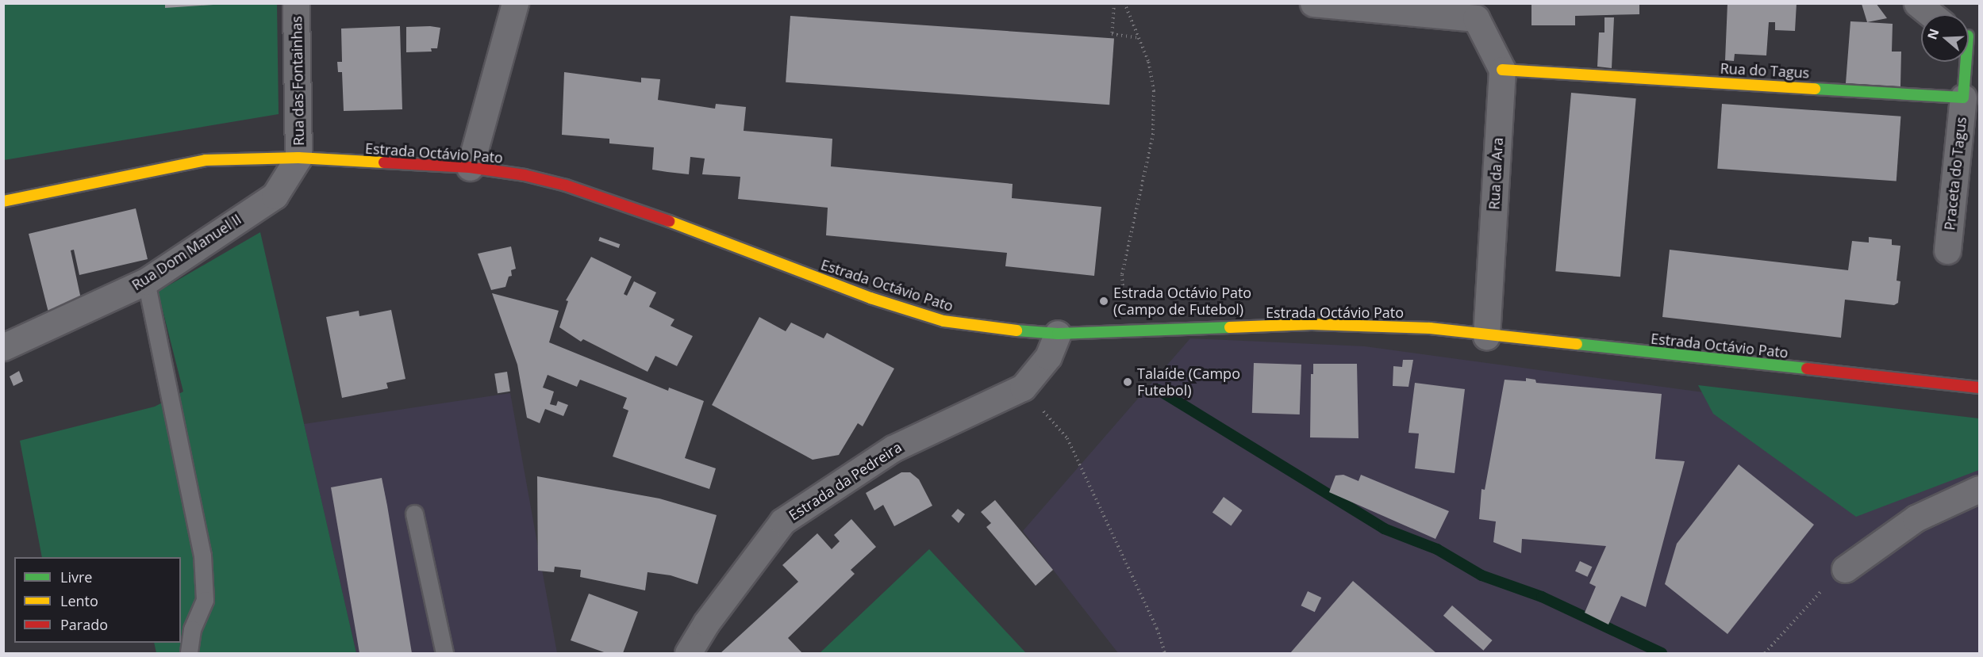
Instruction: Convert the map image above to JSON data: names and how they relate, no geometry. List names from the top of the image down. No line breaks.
{"streets":{"street":["Rua do Tagus","Rua das Fontainhas","Estrada Octávio Pato","Rua da Ara","Praceta do Tagus","Rua Dom Manuel II","Estrada da Pedreira"]},"crossings":[["Rua do Tagus","Rua da Ara"],["Rua do Tagus","Praceta do Tagus"],["Rua das Fontainhas","Estrada Octávio Pato"],["Rua das Fontainhas","Rua Dom Manuel II"],["Estrada Octávio Pato","Rua da Ara"],["Estrada Octávio Pato","Rua Dom Manuel II"],["Estrada Octávio Pato","Estrada da Pedreira"]],"places":["Estrada Octávio Pato (Campo de Futebol)","Talaíde (Campo Futebol)"],"legend":["Livre","Lento","Parado"],"north":"left"}
